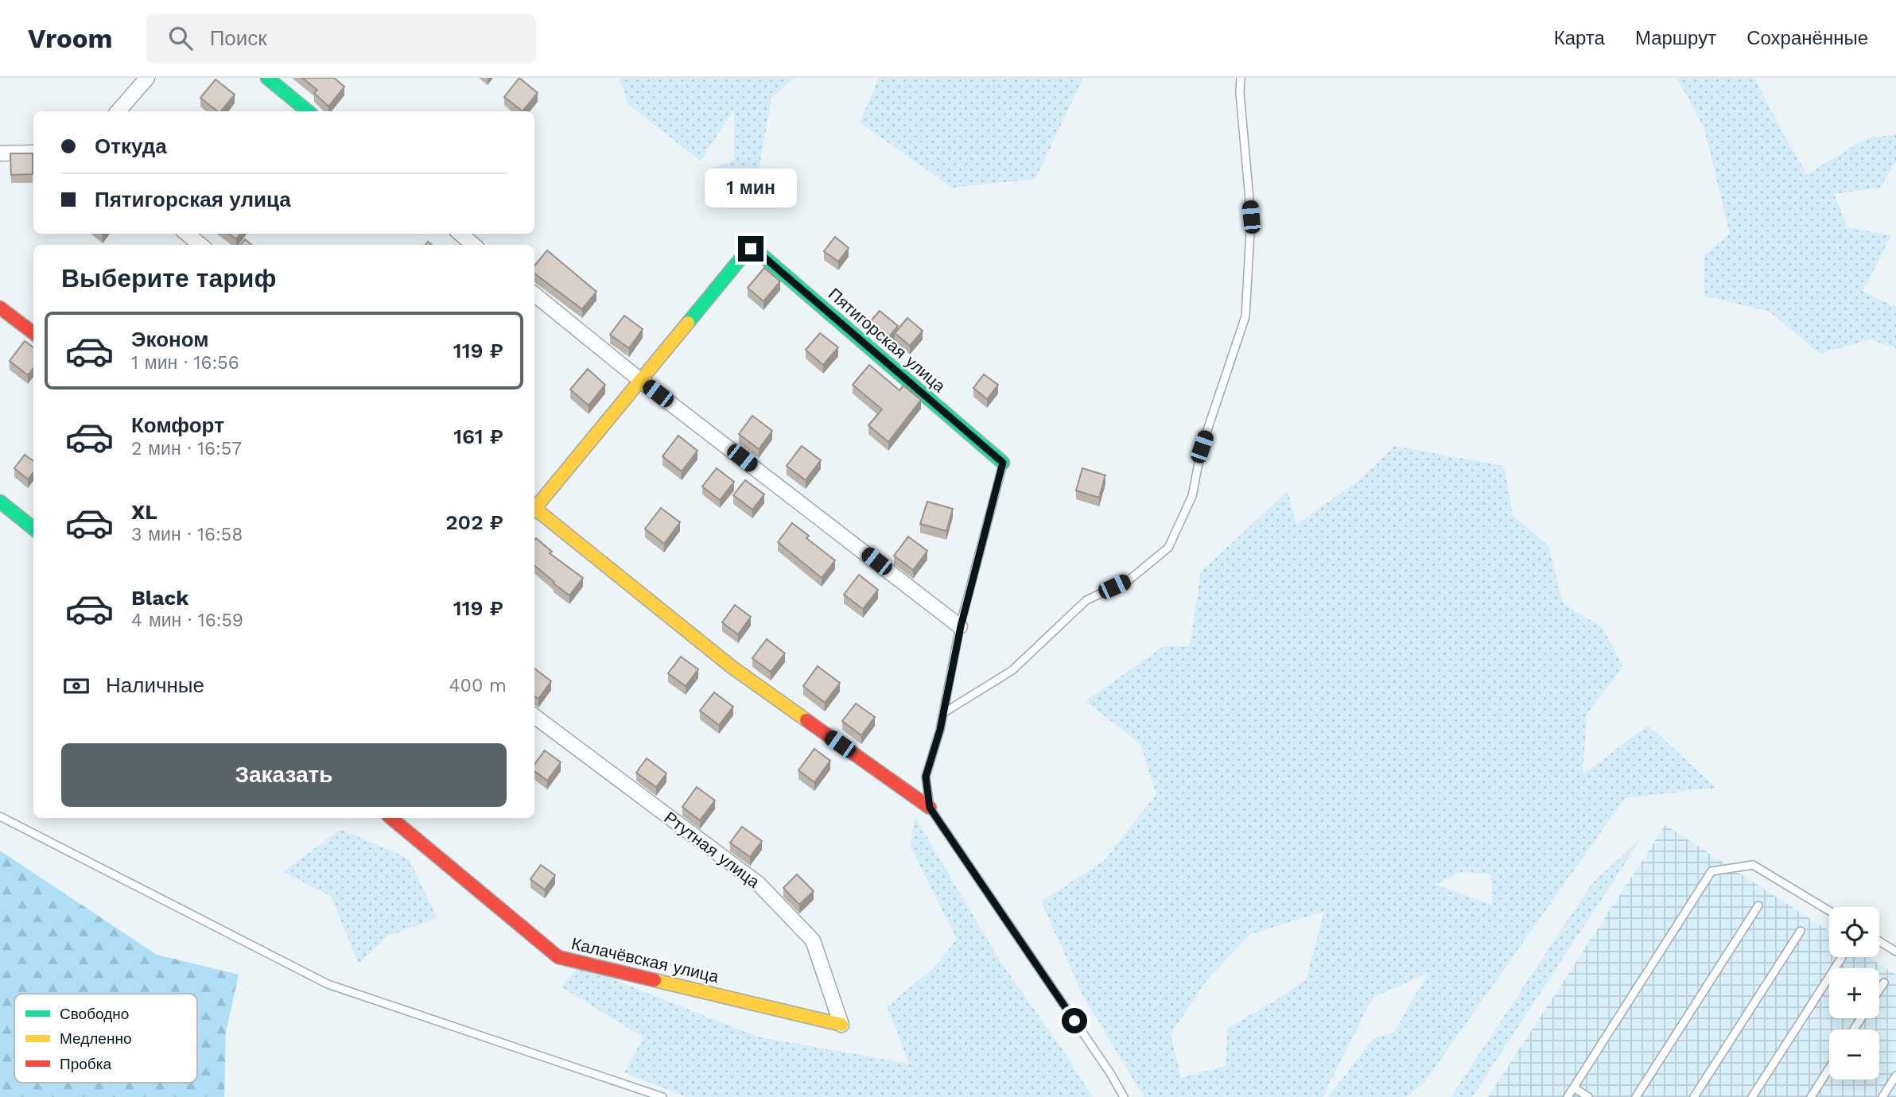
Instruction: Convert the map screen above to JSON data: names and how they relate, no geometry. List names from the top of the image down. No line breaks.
{"streets":{"street":["Пятигорская улица","Ртутная улица","Калачёвская улица"]},"crossings":[["Ртутная улица","Калачёвская улица"]],"legend":["Свободно","Медленно","Пробка"],"page":{"header":"Vroom","search":"Поиск","nav":["Карта","Маршрут","Сохранённые"],"banner":["Откуда","Пятигорская улица"],"bubble":"1 мин","heading":"Выберите тариф","list":[{"name":"Эконом","note":"1 мин · 16:56","value":"119 ₽"},{"name":"Комфорт","note":"2 мин · 16:57","value":"161 ₽"},{"name":"XL","note":"3 мин · 16:58","value":"202 ₽"},{"name":"Black","note":"4 мин · 16:59","value":"119 ₽"}],"pay":["Наличные","400 m"],"buttons":"Заказать","map_buttons":["+","−"]}}
